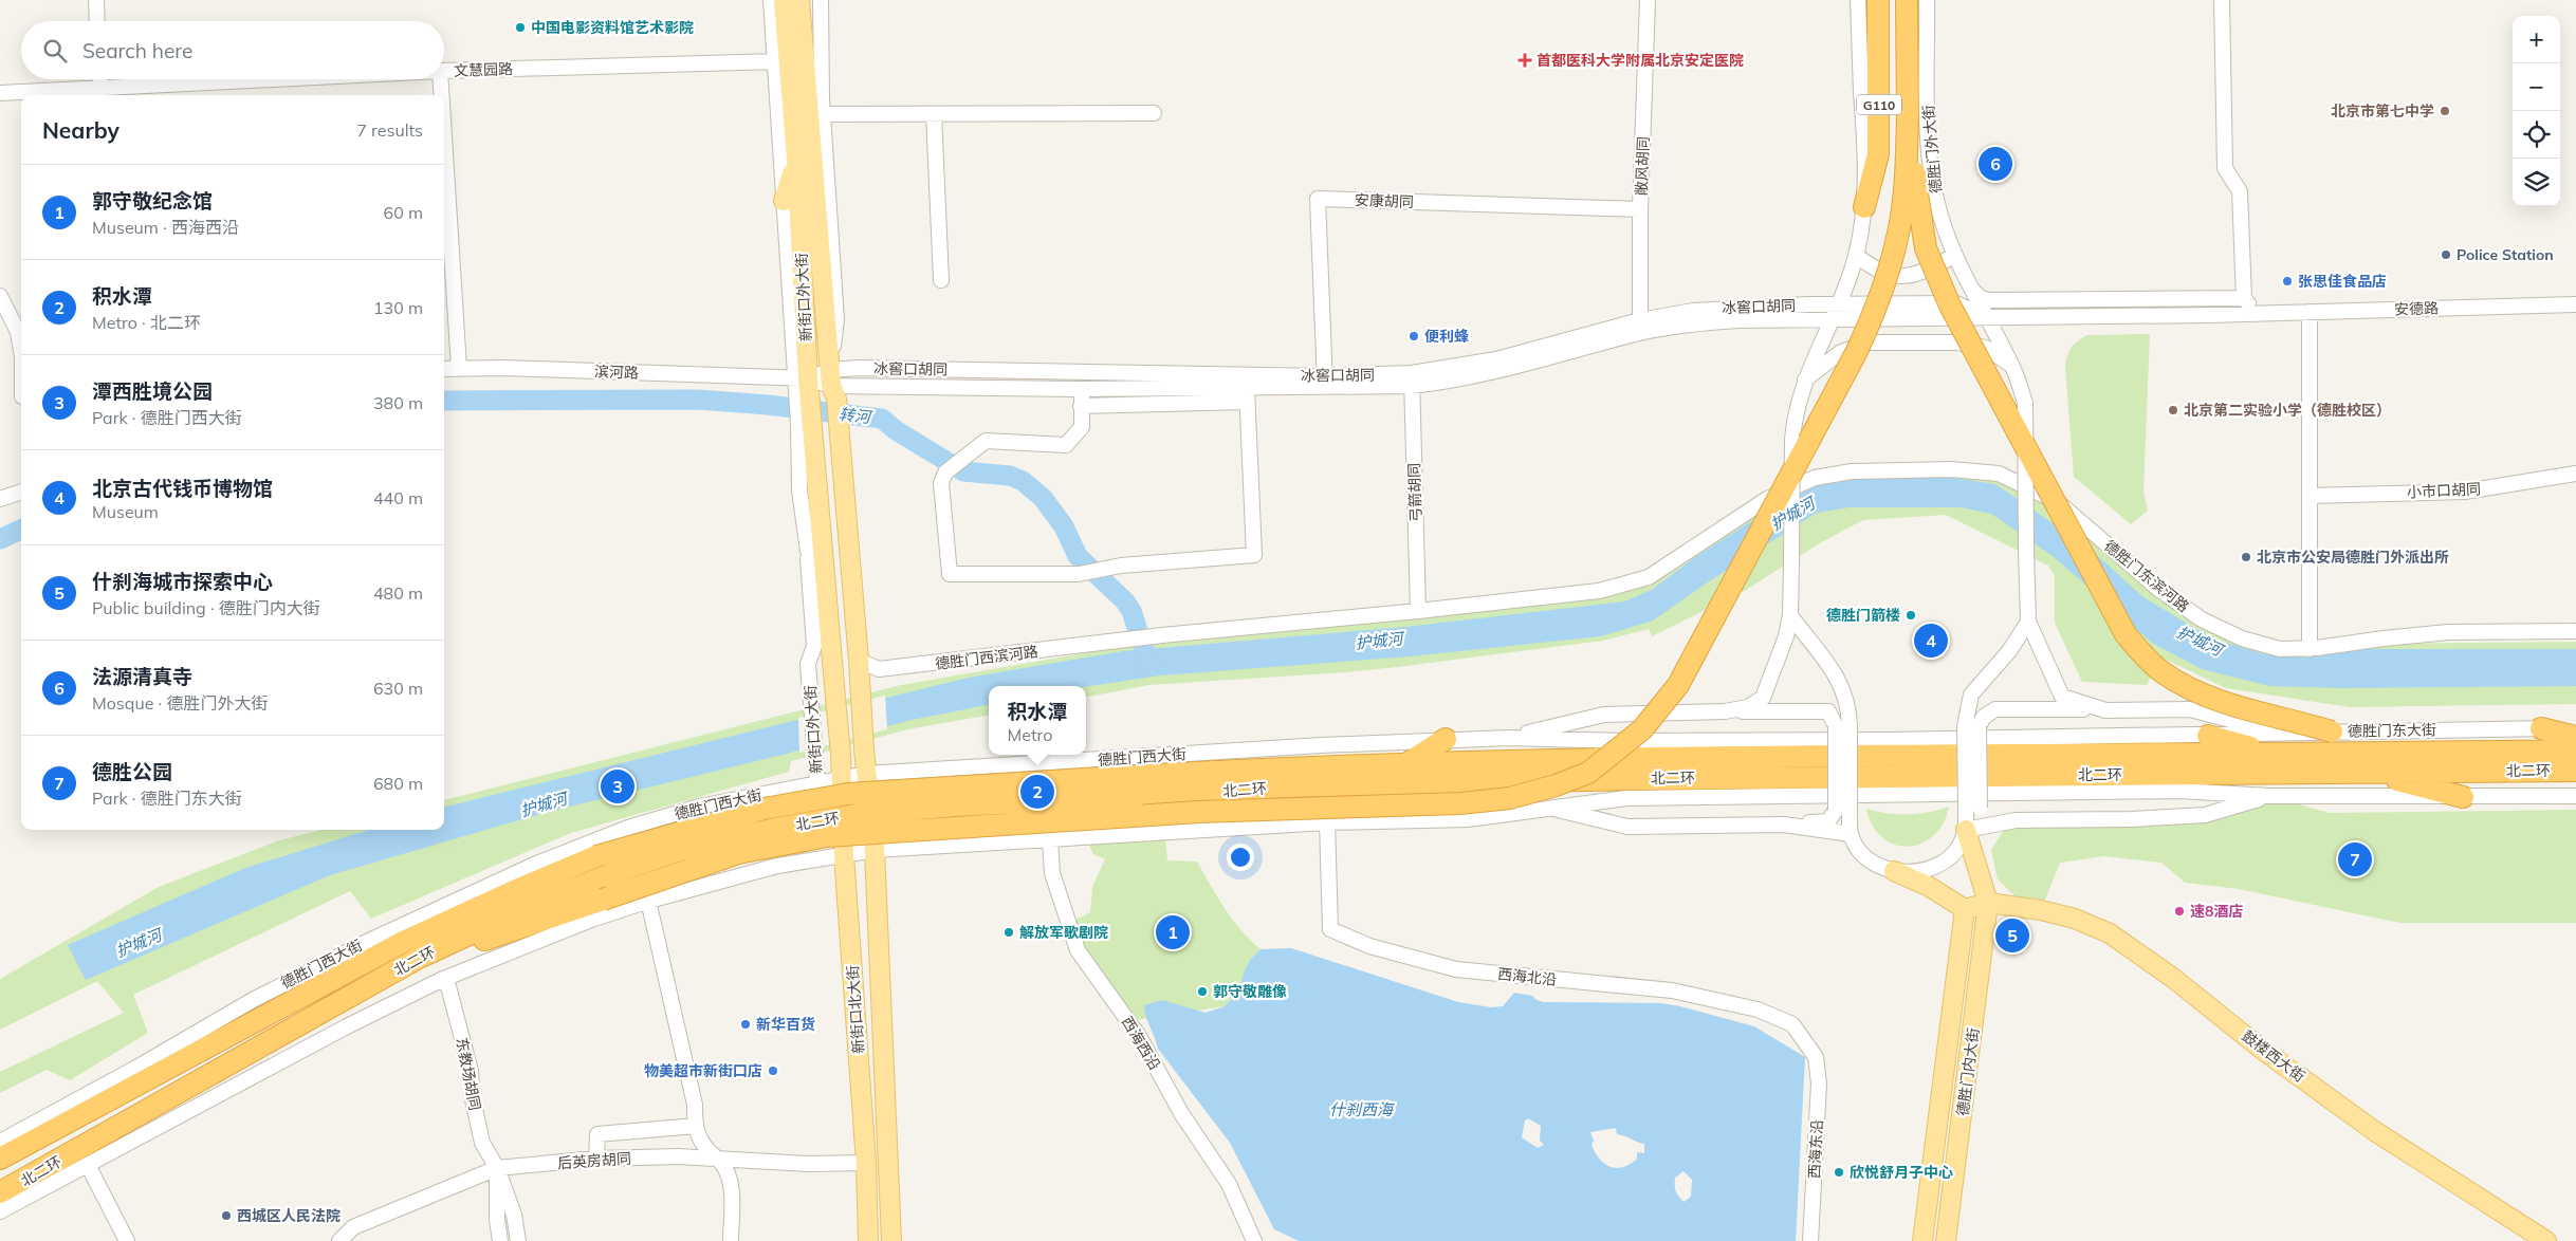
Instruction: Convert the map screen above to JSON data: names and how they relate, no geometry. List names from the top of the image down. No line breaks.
{"streets":{"highway":["G110","德胜门外大街","北二环"],"main road":["新街口外大街","新街口北大街","鼓楼西大街","德胜门内大街"],"street":["文慧园路","敞风胡同","安康胡同","冰窖口胡同","安德路","滨河路","小市口胡同","弓箭胡同","德胜门东滨河路","德胜门西滨河路","德胜门东大街","德胜门西大街","西海北沿","西海西沿","东教场胡同","西海东沿","后英房胡同"]},"crossings":[["文慧园路","新街口外大街"],["德胜门外大街","冰窖口胡同"],["德胜门外大街","安德路"],["敞风胡同","安康胡同"],["敞风胡同","冰窖口胡同"],["安康胡同","冰窖口胡同"],["新街口外大街","冰窖口胡同"],["新街口外大街","滨河路"],["新街口外大街","德胜门西滨河路"],["新街口外大街","德胜门西大街"],["新街口外大街","新街口北大街"],["冰窖口胡同","安德路"],["冰窖口胡同","滨河路"],["冰窖口胡同","弓箭胡同"],["弓箭胡同","德胜门东滨河路"],["弓箭胡同","德胜门西滨河路"],["德胜门东滨河路","德胜门西滨河路"],["德胜门东大街","德胜门西大街"],["德胜门西大街","新街口北大街"],["西海北沿","西海东沿"],["新街口北大街","后英房胡同"],["鼓楼西大街","德胜门内大街"],["东教场胡同","后英房胡同"]],"water":["转河","护城河","什刹西海"],"places":{"other":["中国电影资料馆艺术影院","北京市第七中学","Police Station","张思佳食品店","便利蜂","北京第二实验小学（德胜校区）","北京市公安局德胜门外派出所","德胜门箭楼","速8酒店","解放军歌剧院","郭守敬雕像","新华百货","物美超市新街口店","欣悦舒月子中心","西城区人民法院"],"health":["首都医科大学附属北京安定医院"]},"page":{"map_buttons":["+","−"],"search":"Search here","heading":["Nearby","7 results"],"pins":["6","4","3","2","7","1","5"],"list":[{"mark":"1","name":"郭守敬纪念馆","note":"Museum · 西海西沿","value":"60 m"},{"mark":"2","name":"积水潭","note":"Metro · 北二环","value":"130 m"},{"mark":"3","name":"潭西胜境公园","note":"Park · 德胜门西大街","value":"380 m"},{"mark":"4","name":"北京古代钱币博物馆","note":"Museum","value":"440 m"},{"mark":"5","name":"什刹海城市探索中心","note":"Public building · 德胜门内大街","value":"480 m"},{"mark":"6","name":"法源清真寺","note":"Mosque · 德胜门外大街","value":"630 m"},{"mark":"7","name":"德胜公园","note":"Park · 德胜门东大街","value":"680 m"}],"popup":["积水潭","Metro"]}}
